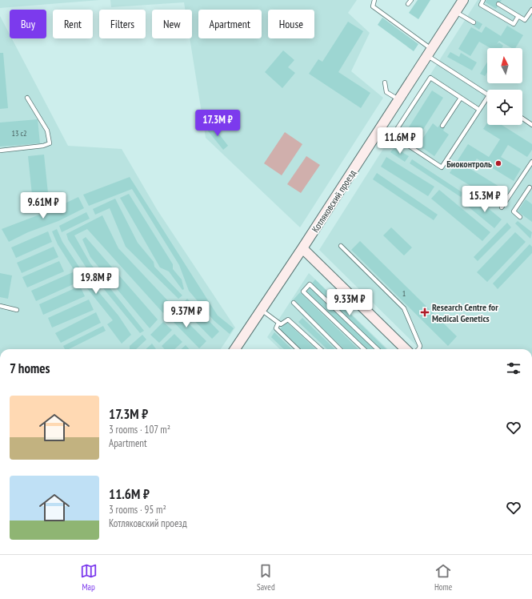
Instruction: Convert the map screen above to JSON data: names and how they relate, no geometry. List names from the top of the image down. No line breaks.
{"streets":{"main road":["Котляковский проезд"]},"places":{"other":["Биоконтроль"],"health":["Research Centre for Medical Genetics"]},"house_numbers":["13 с2","1"],"north":"top","page":{"chip":["Buy","Rent","Filters","New","Apartment","House"],"price":["17.3M ₽","11.6M ₽","15.3M ₽","9.61M ₽","19.8M ₽","9.33M ₽","9.37M ₽"],"heading":"7 homes","list":[{"name":"17.3M ₽","note":"3 rooms · 107 m² · Apartment"},{"name":"11.6M ₽","note":"3 rooms · 95 m² · Котляковский проезд"}],"tabs":["Map","Saved","Home"]}}
